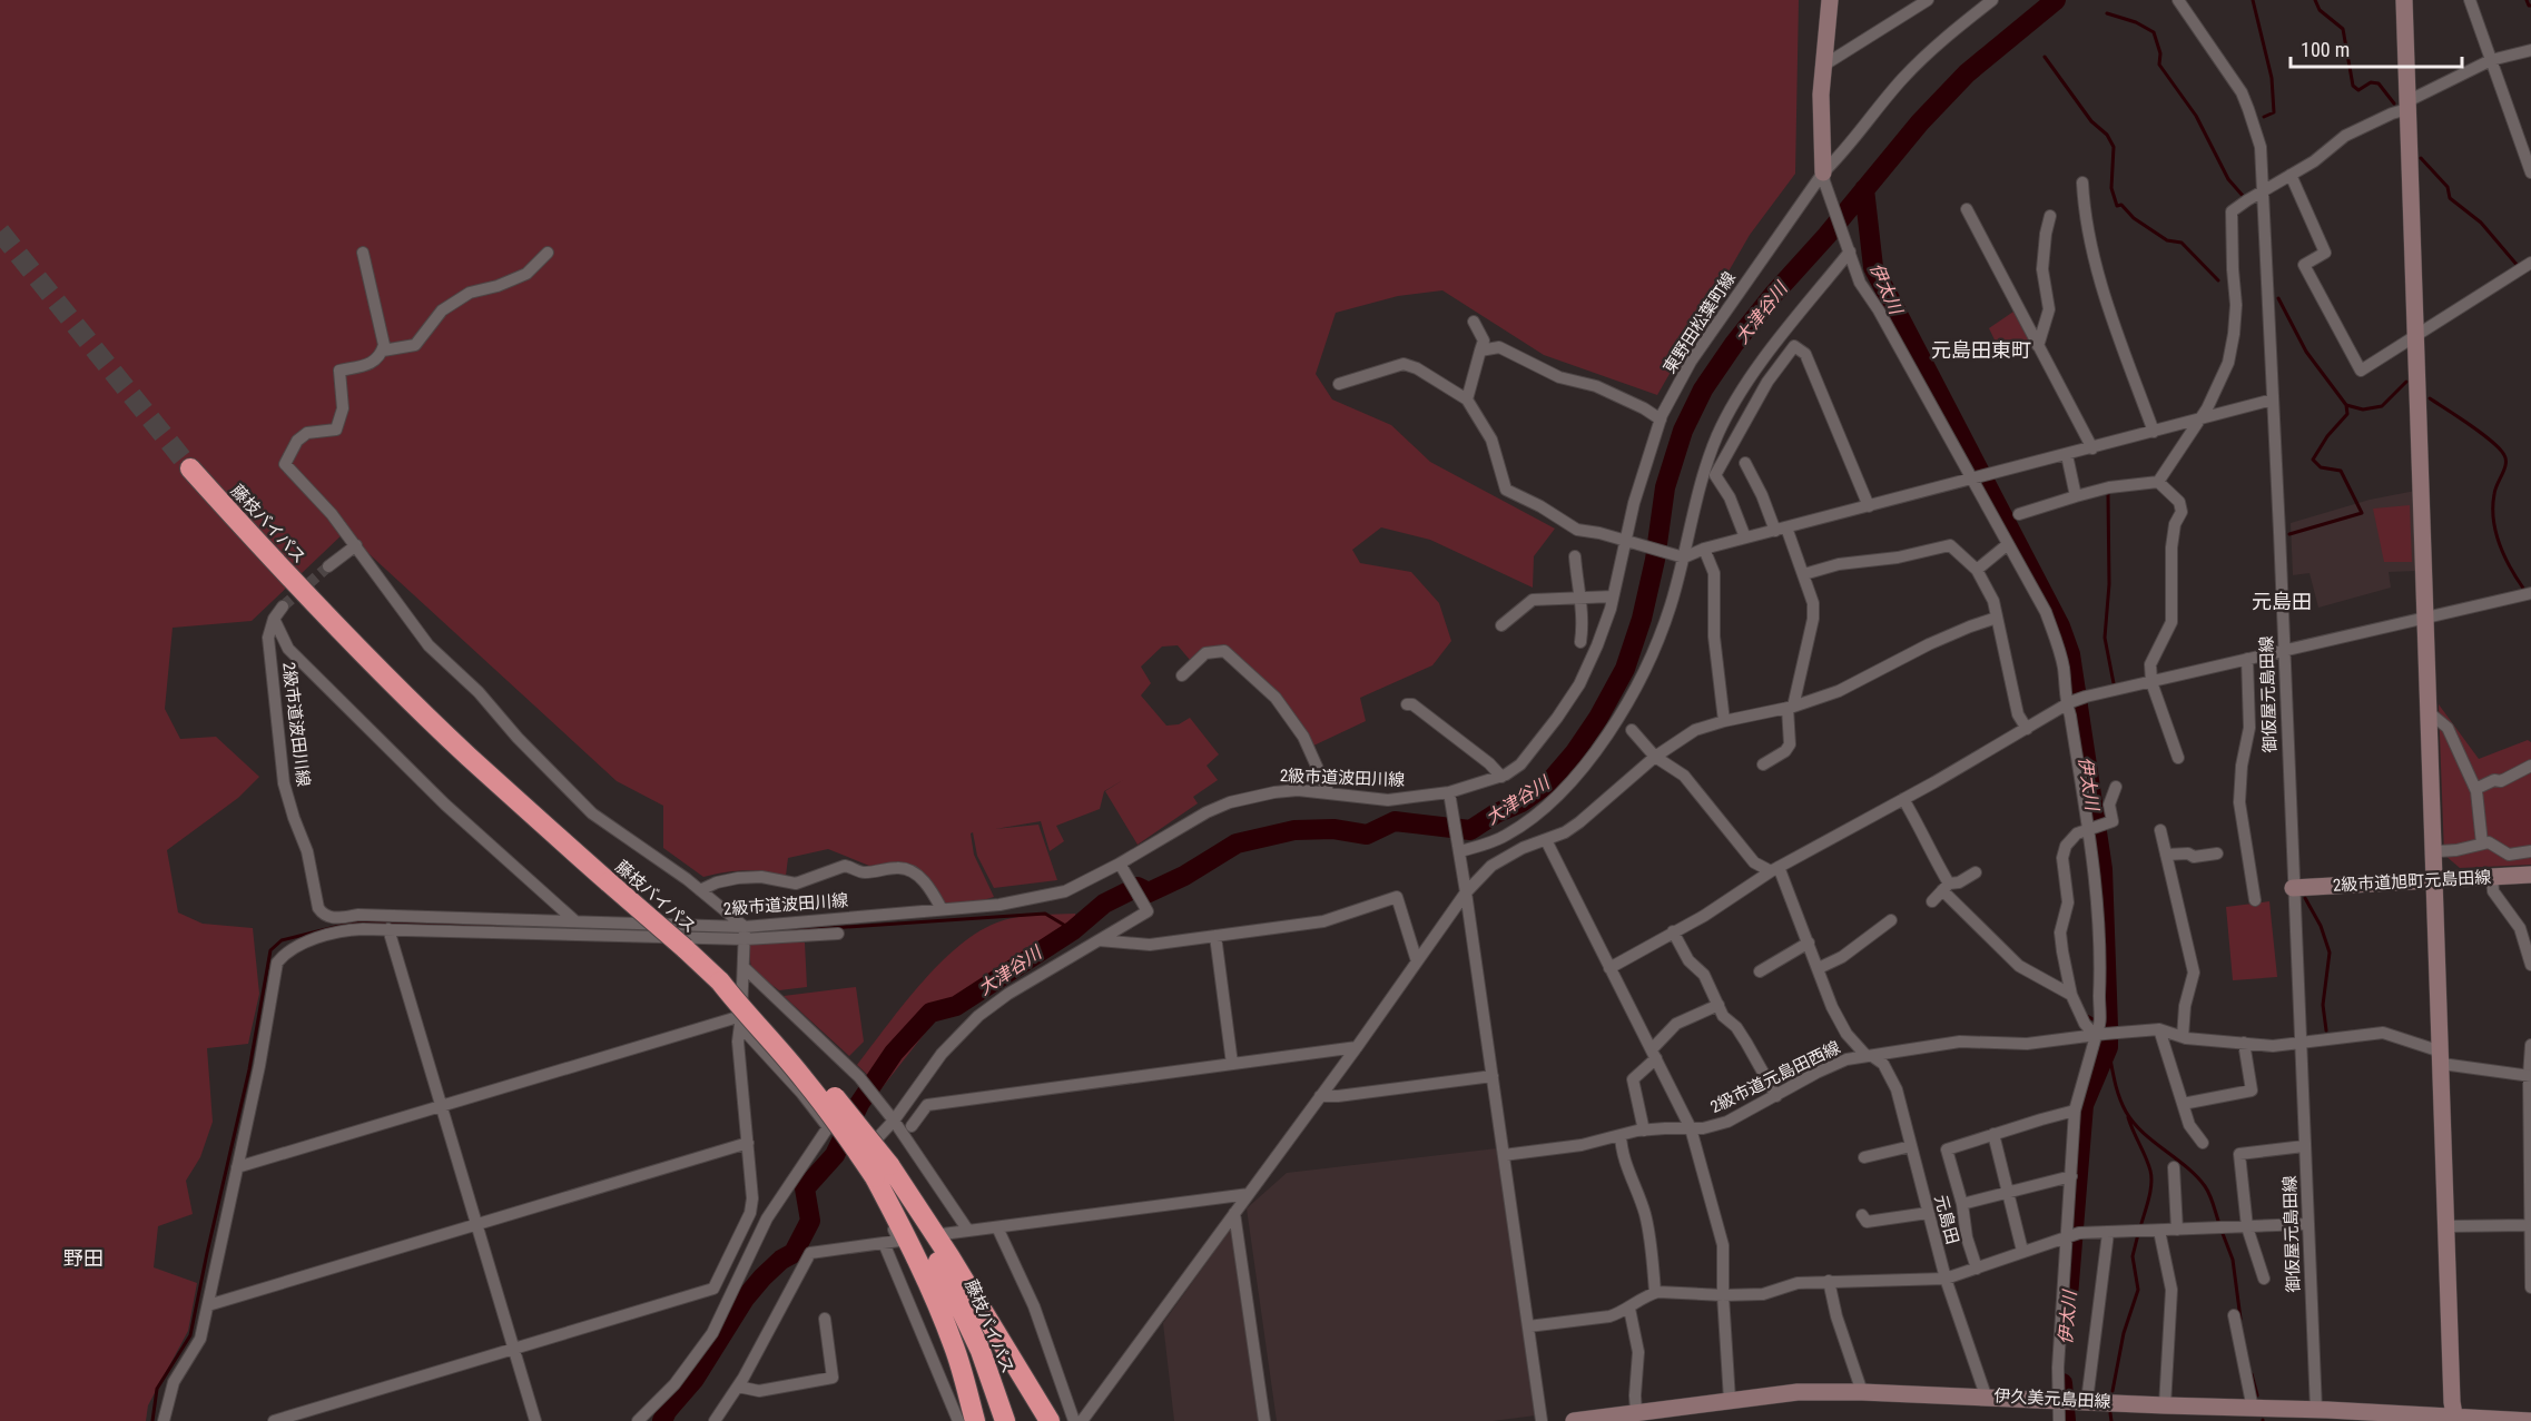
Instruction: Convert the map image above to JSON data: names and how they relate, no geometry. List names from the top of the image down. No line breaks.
{"streets":{"highway":["藤枝バイパス"],"street":["東野田松葉町線","御仮屋元島田線","2級市道波田川線","2級市道旭町元島田線","2級市道元島田西線","元島田","伊久美元島田線"]},"crossings":[["東野田松葉町線","2級市道波田川線"],["御仮屋元島田線","2級市道旭町元島田線"],["御仮屋元島田線","2級市道元島田西線"],["御仮屋元島田線","伊久美元島田線"],["2級市道元島田西線","元島田"],["元島田","伊久美元島田線"]],"districts":["元島田東町","元島田","野田"],"water":["伊太川","大津谷川"],"scale_bar":"100 m"}
